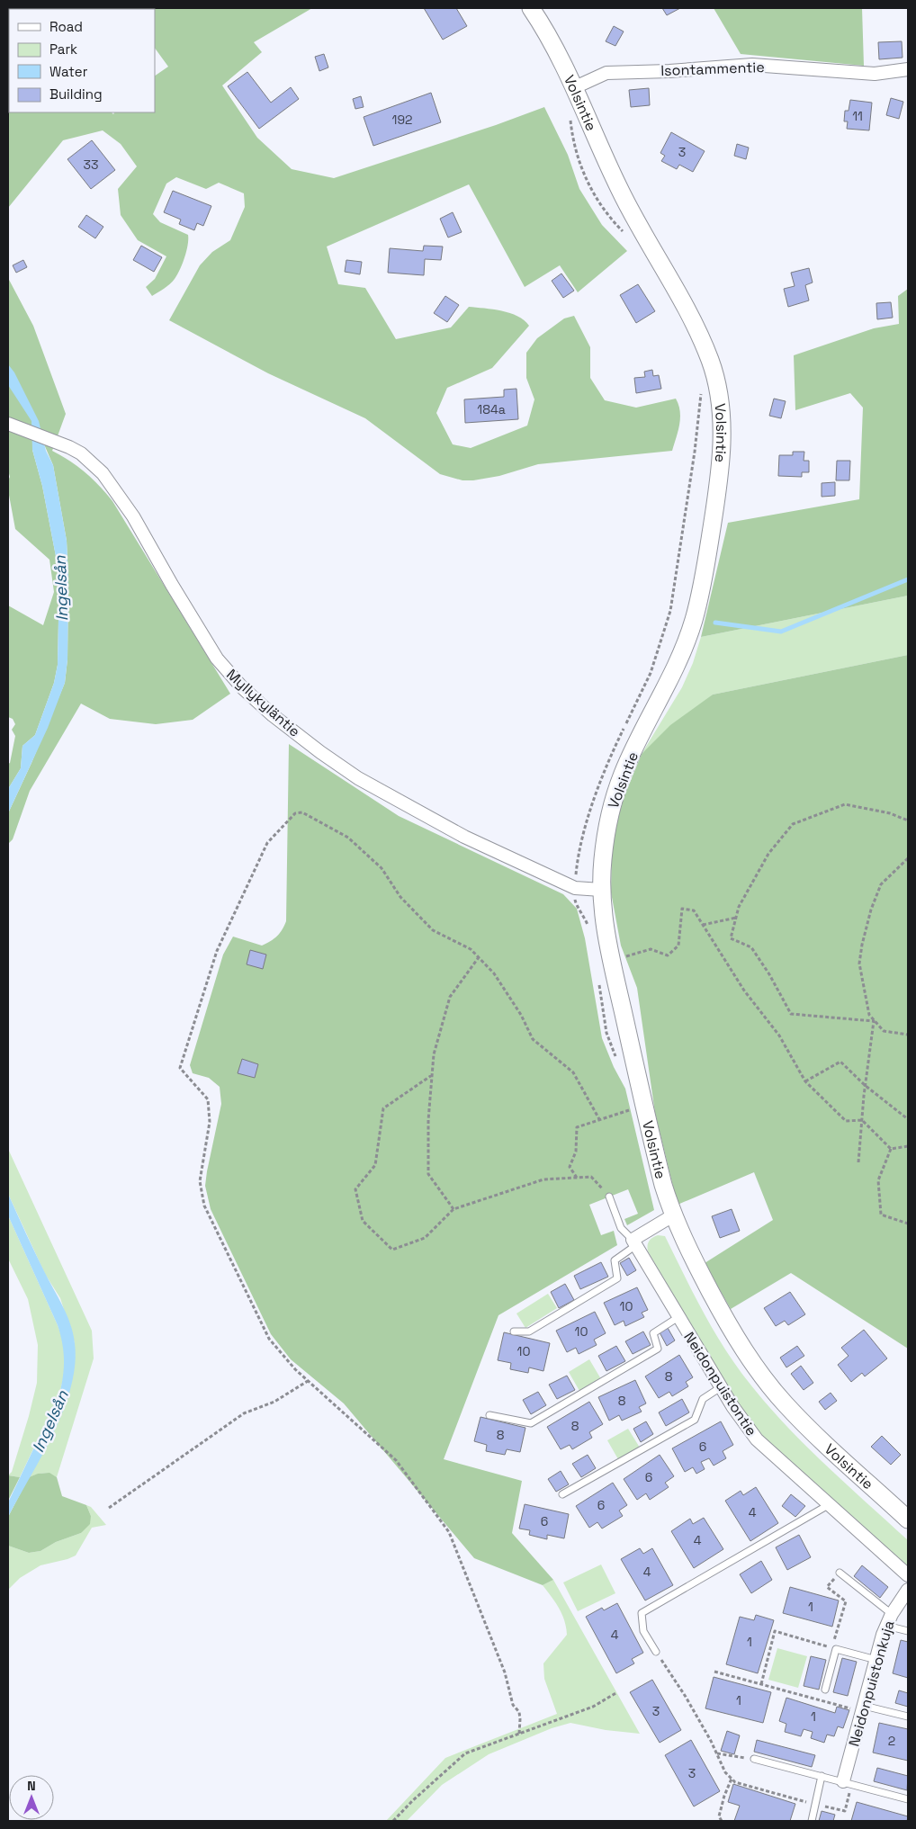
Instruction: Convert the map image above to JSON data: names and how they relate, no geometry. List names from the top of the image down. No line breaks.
{"streets":{"street":["Isontammentie","Volsintie","Myllykyläntie","Neidonpuistontie","Neidonpuistonkuja"]},"crossings":[["Isontammentie","Volsintie"],["Volsintie","Myllykyläntie"]],"water":["Ingelsån"],"house_numbers":["11","192","3","33","184a","10","10","10","8","8","8","8","6","6","6","4","6","4","4","1","4","1","1","3","1","2","3"],"legend":["Road","Park","Water","Building"],"north":"top"}
